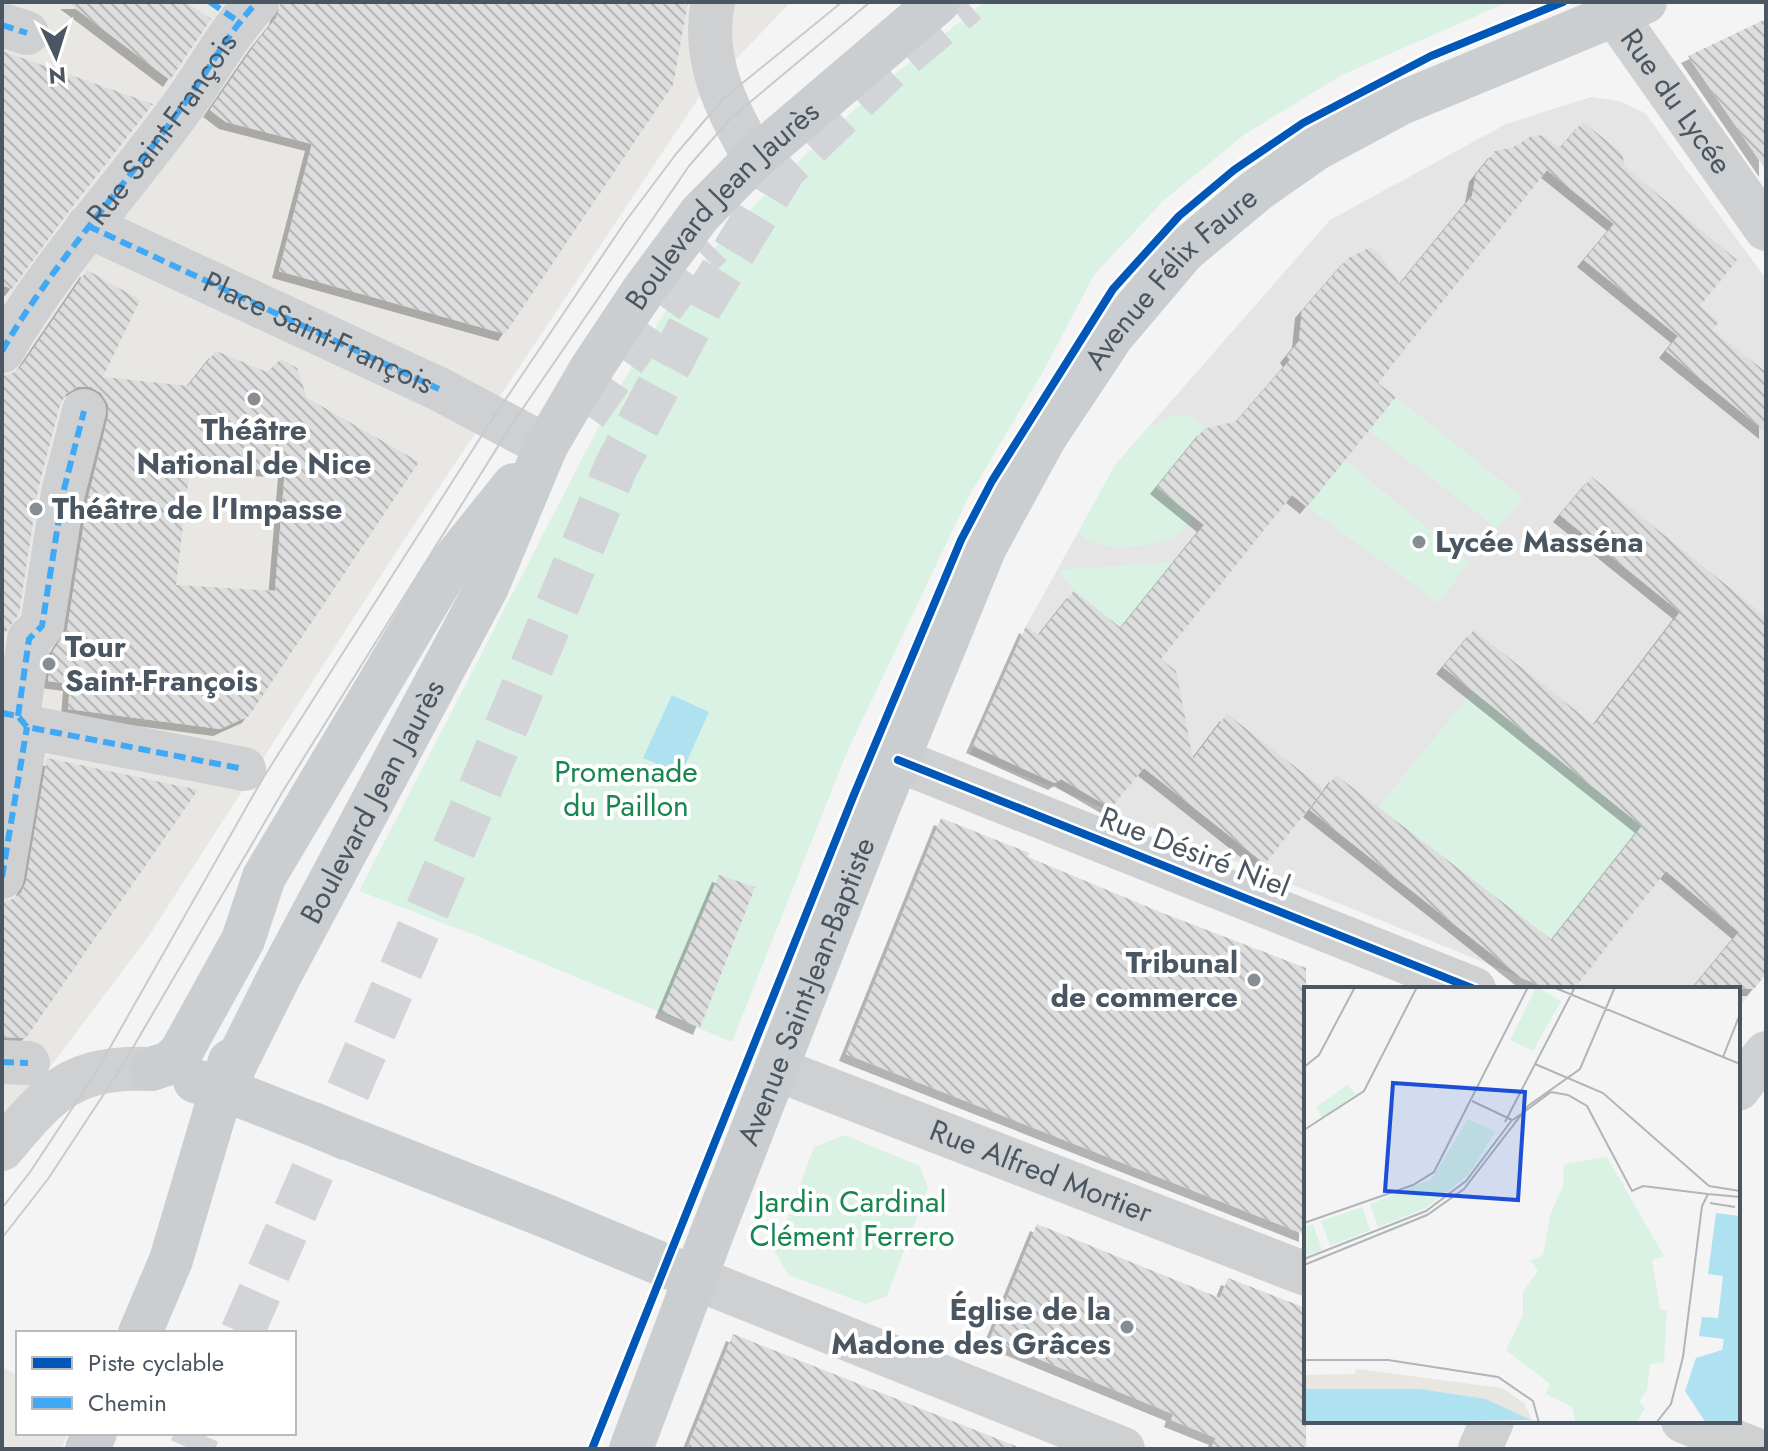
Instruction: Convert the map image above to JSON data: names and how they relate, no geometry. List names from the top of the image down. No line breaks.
{"streets":{"main road":["Boulevard Jean Jaurès","Avenue Félix Faure","Avenue Saint-Jean-Baptiste"],"street":["Rue du Lycée","Rue Saint-François","Place Saint-François","Rue Désiré Niel","Rue Alfred Mortier"]},"crossings":[["Rue du Lycée","Avenue Félix Faure"],["Rue Saint-François","Place Saint-François"],["Boulevard Jean Jaurès","Place Saint-François"],["Avenue Félix Faure","Rue Désiré Niel"],["Avenue Félix Faure","Avenue Saint-Jean-Baptiste"],["Rue Désiré Niel","Avenue Saint-Jean-Baptiste"],["Avenue Saint-Jean-Baptiste","Rue Alfred Mortier"]],"parks":["Promenade du Paillon","Jardin Cardinal Clément Ferrero"],"places":["Théâtre National de Nice","Théâtre de l'Impasse","Lycée Masséna","Tour Saint-François","Tribunal de commerce","Église de la Madone des Grâces"],"legend":["Piste cyclable","Chemin"],"north":"bottom"}
